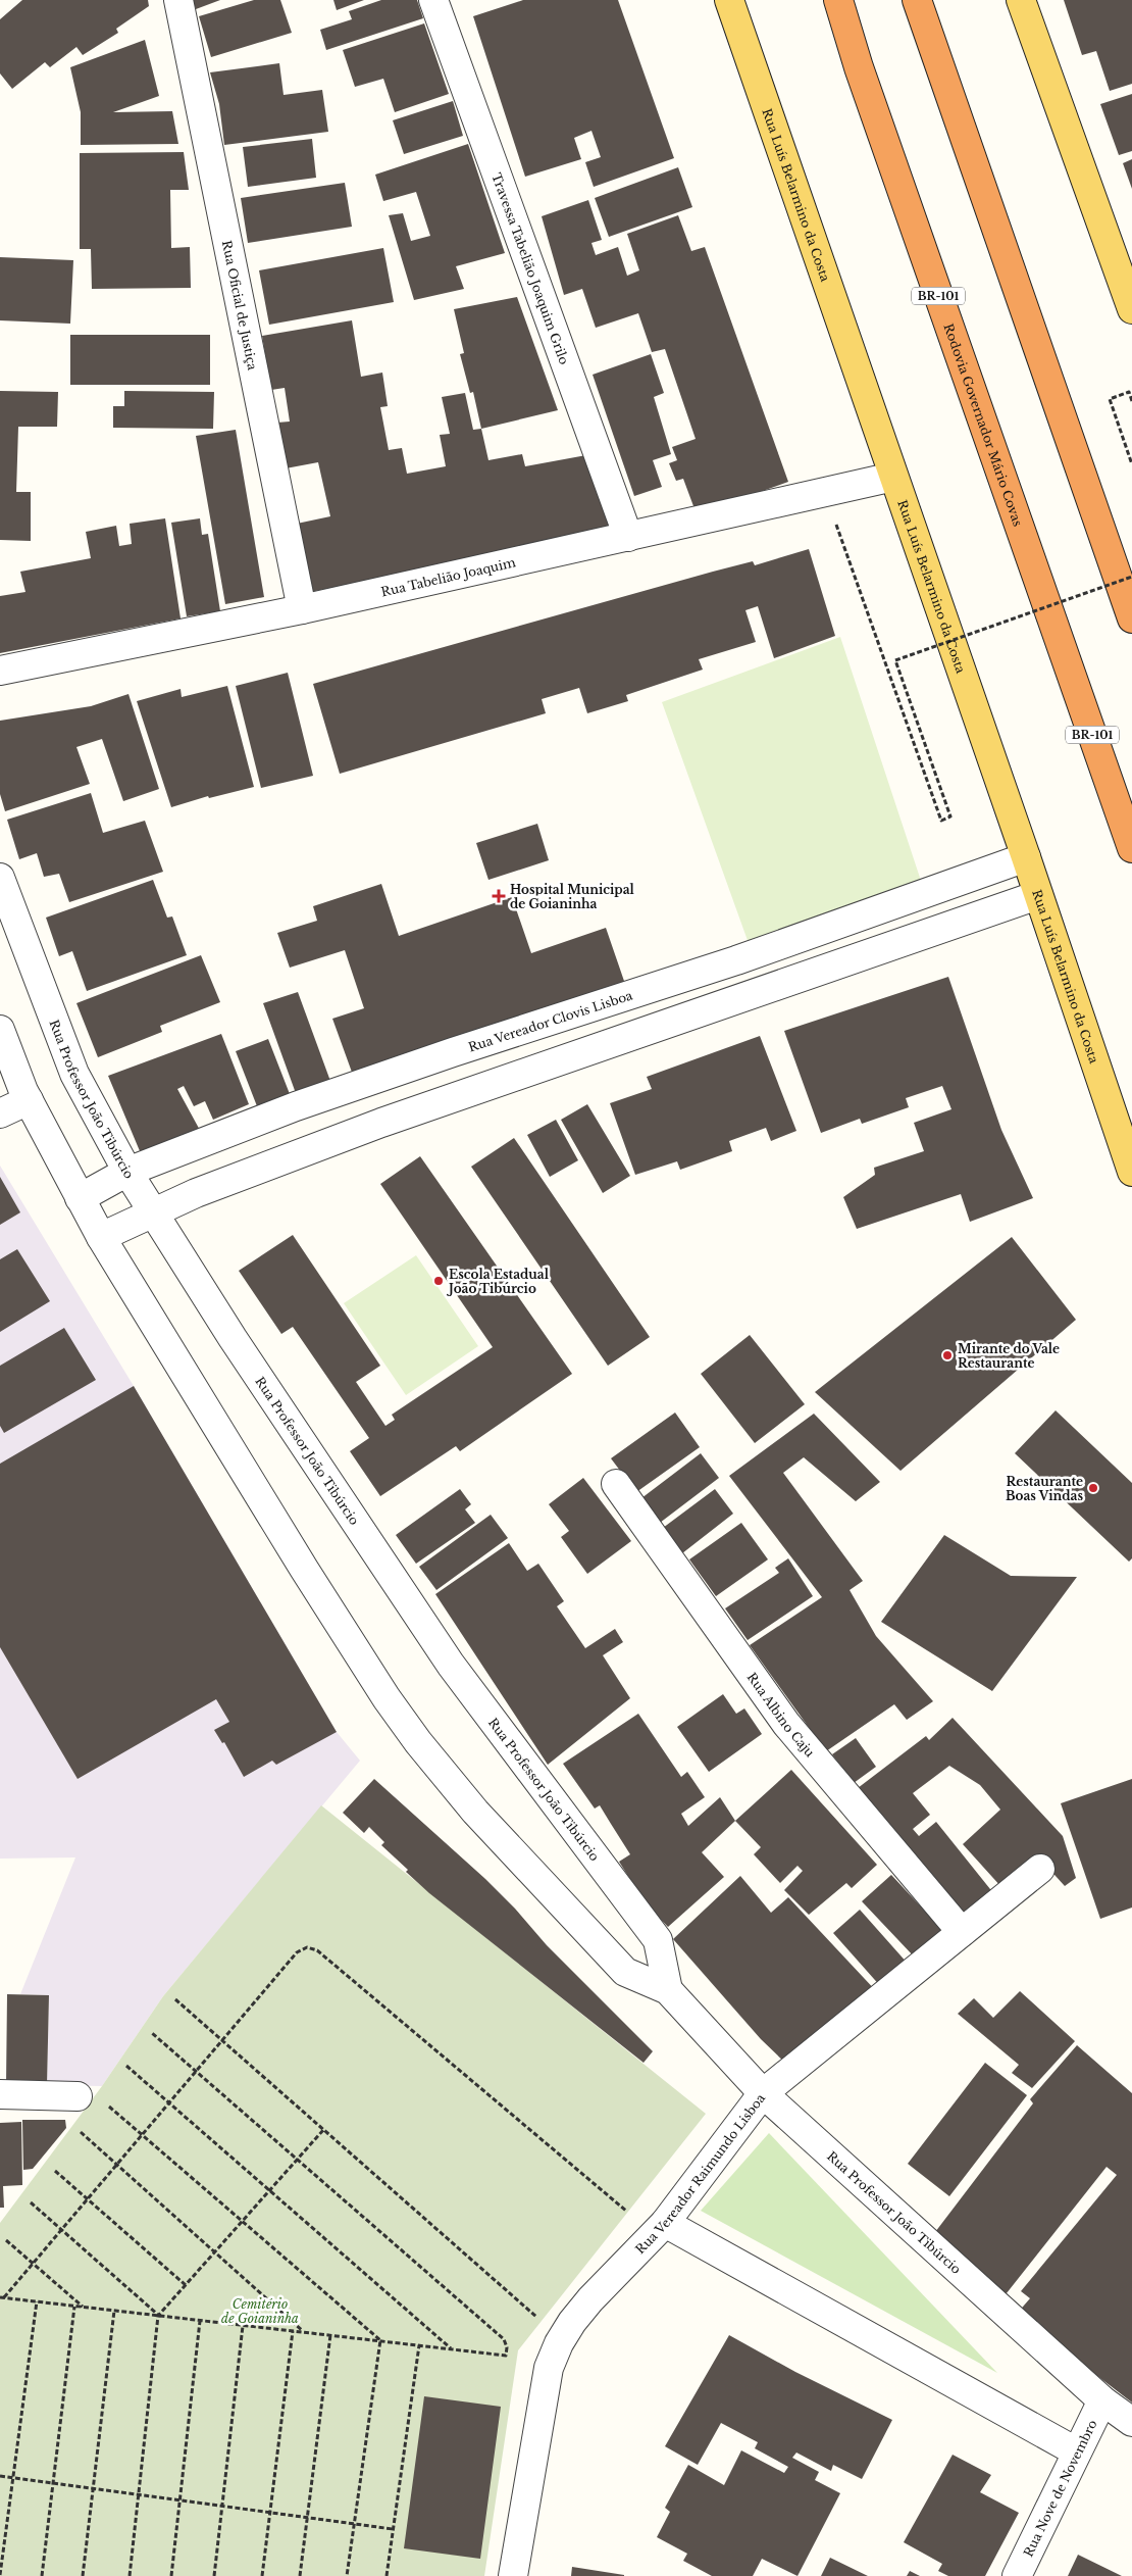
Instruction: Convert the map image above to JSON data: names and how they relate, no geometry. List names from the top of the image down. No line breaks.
{"streets":{"highway":["BR-101","Rodovia Governador Mário Covas"],"main road":["Rua Luís Belarmino da Costa"],"street":["Travessa Tabelião Joaquim Grilo","Rua Oficial de Justiça","Rua Tabelião Joaquim","Rua Vereador Clovis Lisboa","Rua Professor João Tibúrcio","Rua Albino Caju","Rua Vereador Raimundo Lisboa","Rua Nove de Novembro"]},"crossings":[["Rua Luís Belarmino da Costa","Rua Tabelião Joaquim"],["Rua Luís Belarmino da Costa","Rua Vereador Clovis Lisboa"],["Travessa Tabelião Joaquim Grilo","Rua Tabelião Joaquim"],["Rua Oficial de Justiça","Rua Tabelião Joaquim"],["Rua Vereador Clovis Lisboa","Rua Professor João Tibúrcio"],["Rua Professor João Tibúrcio","Rua Vereador Raimundo Lisboa"],["Rua Professor João Tibúrcio","Rua Nove de Novembro"],["Rua Albino Caju","Rua Vereador Raimundo Lisboa"]],"parks":["Cemitério de Goianinha"],"places":{"health":["Hospital Municipal de Goianinha"],"other":["Escola Estadual João Tibúrcio","Mirante do Vale Restaurante","Restaurante Boas Vindas"]}}
